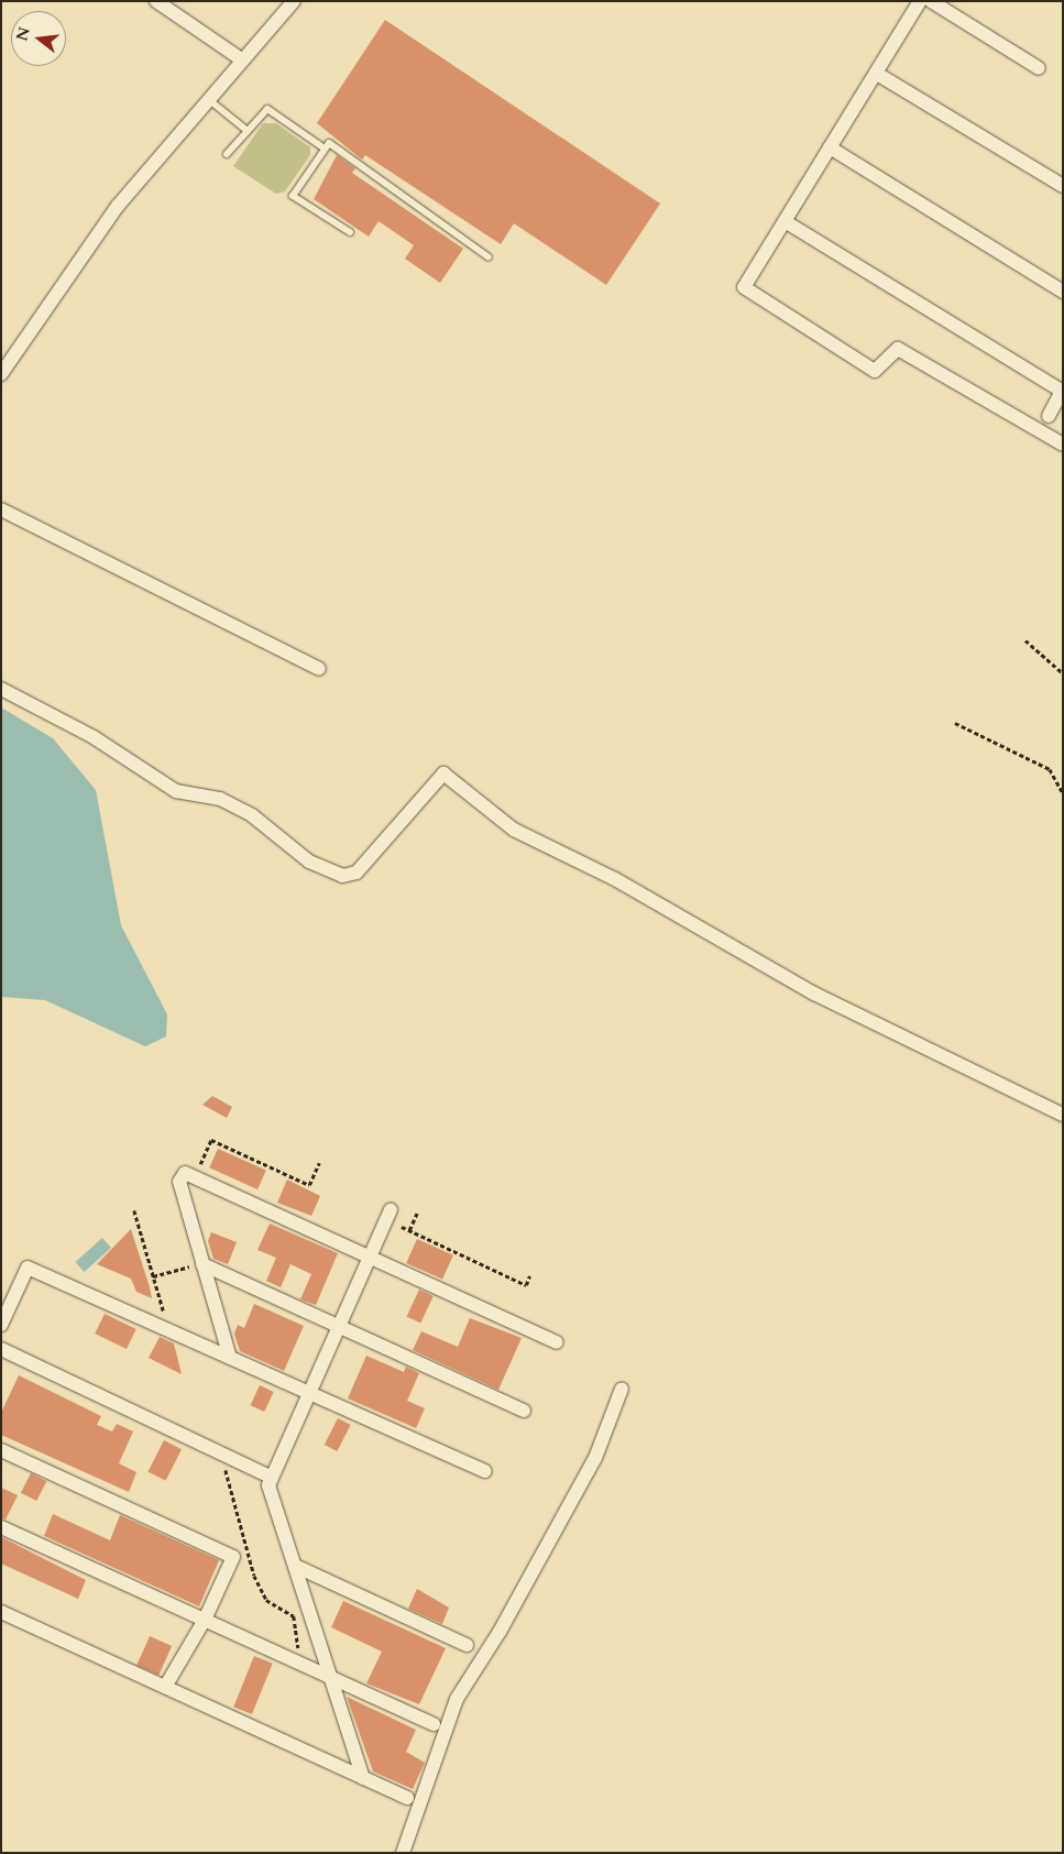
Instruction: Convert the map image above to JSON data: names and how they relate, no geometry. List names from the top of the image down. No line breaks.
{"north":"left"}
